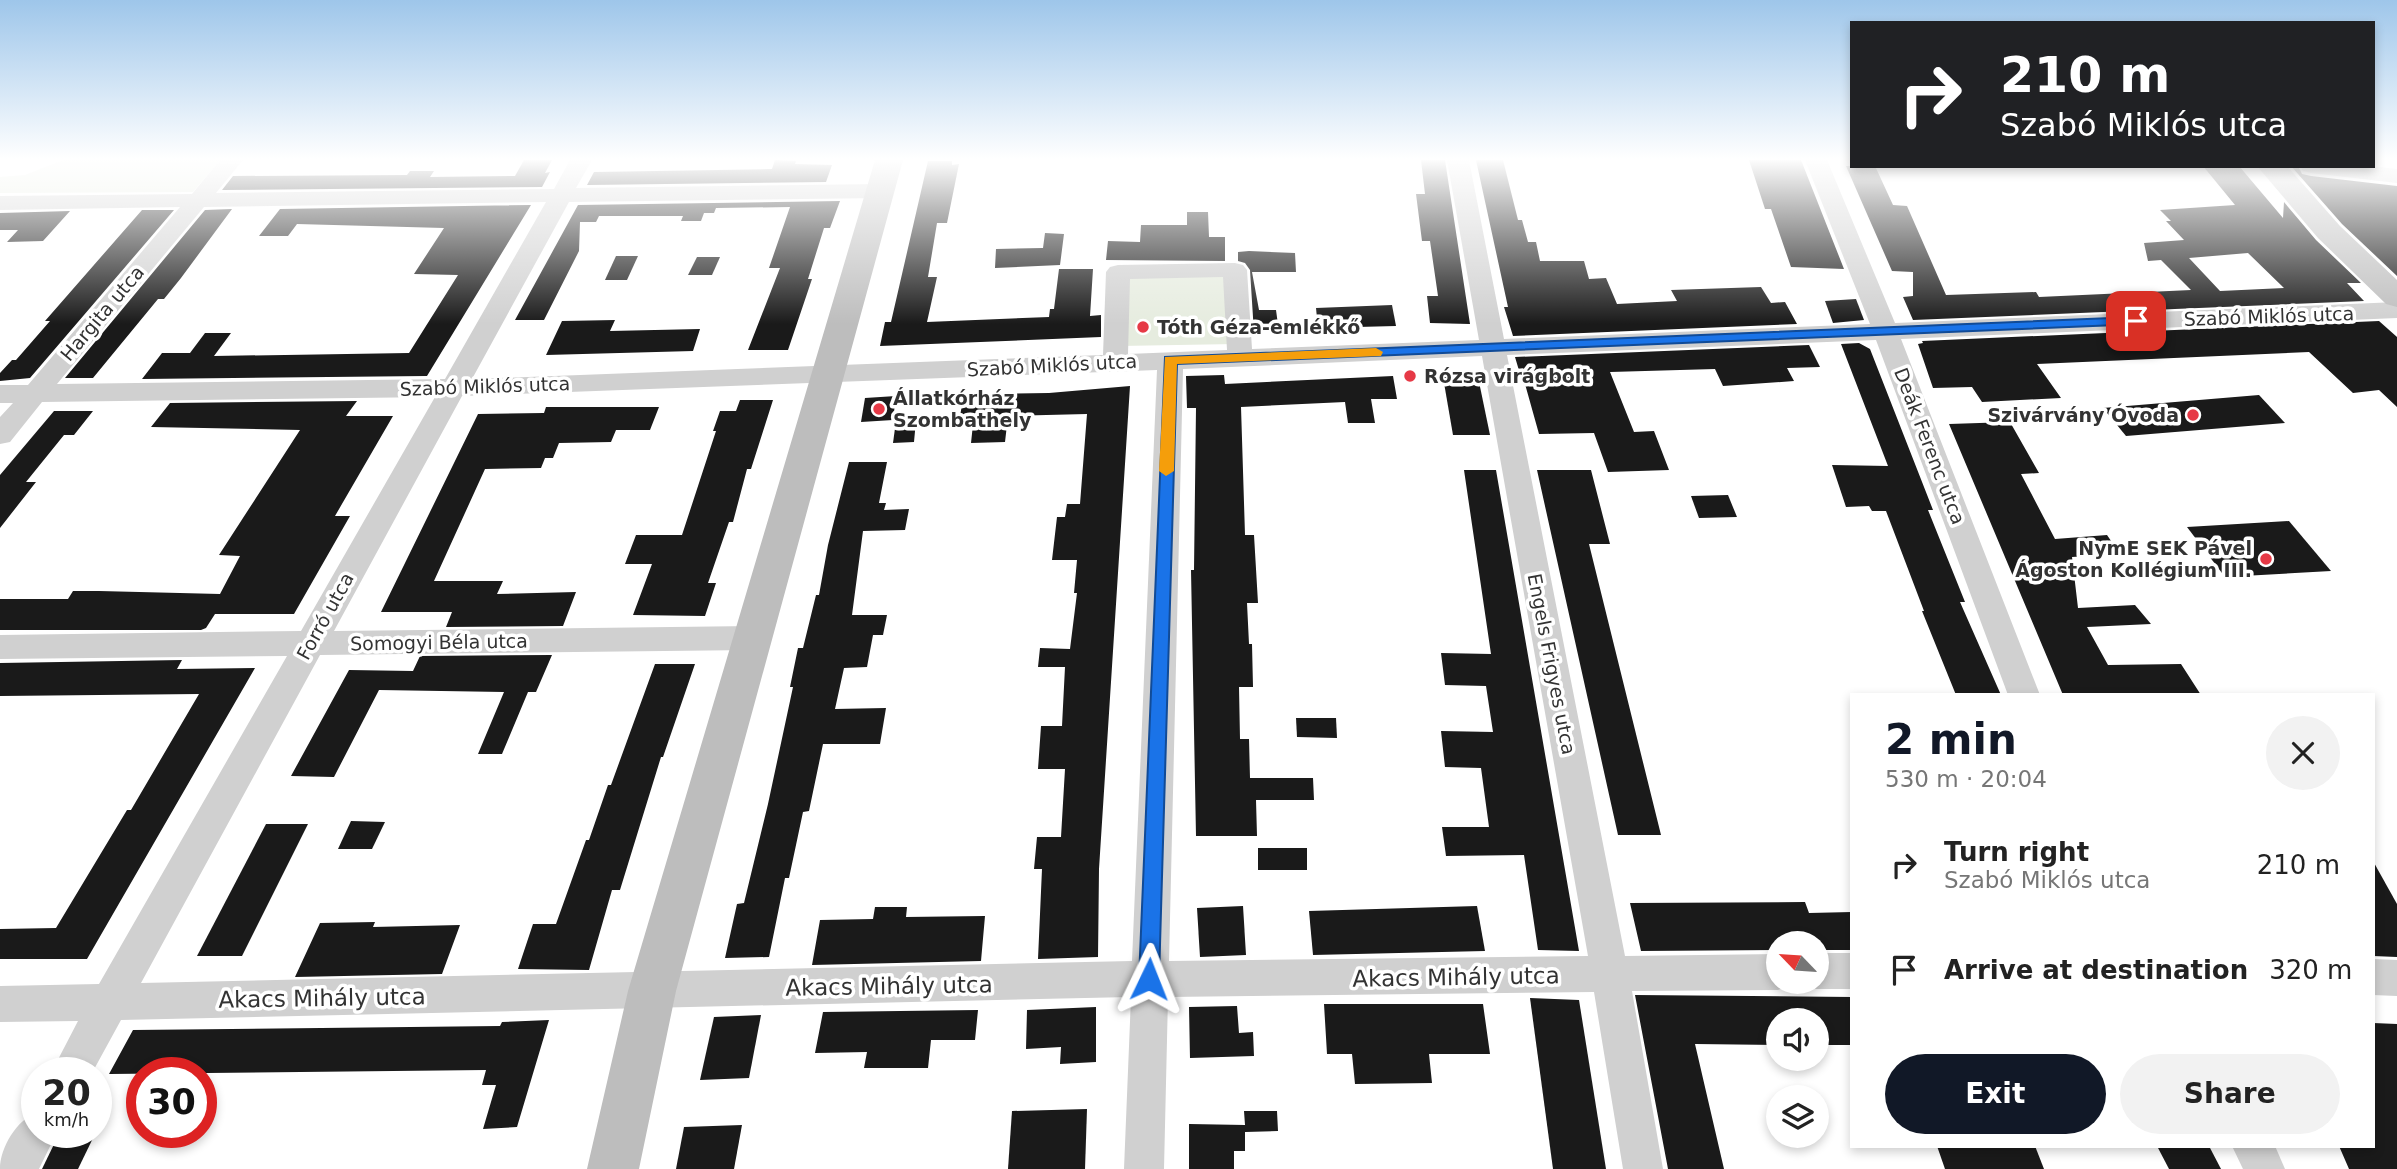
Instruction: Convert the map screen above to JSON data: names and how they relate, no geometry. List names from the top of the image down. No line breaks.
{"streets":{"street":["Hargita utca","Szabó Miklós utca","Deák Ferenc utca","Forró utca","Somogyi Béla utca","Engels Frigyes utca","Akacs Mihály utca"]},"crossings":[["Hargita utca","Szabó Miklós utca"],["Szabó Miklós utca","Deák Ferenc utca"],["Szabó Miklós utca","Forró utca"],["Szabó Miklós utca","Engels Frigyes utca"],["Forró utca","Somogyi Béla utca"],["Forró utca","Akacs Mihály utca"],["Engels Frigyes utca","Akacs Mihály utca"]],"places":["Tóth Géza-emlékkő","Rózsa virágbolt","Állatkórház Szombathely","Szivárvány Óvoda","NymE SEK Pável Ágoston Kollégium III."],"north":"top left","page":{"turn":["210 m","Szabó Miklós utca"],"heading":["2 min","530 m · 20:04"],"list":[{"name":"Turn right","note":"Szabó Miklós utca","value":"210 m"},{"name":"Arrive at destination","value":"320 m"}],"buttons":["Exit","Share"],"speed":"20 km/h","limit":"30"}}
